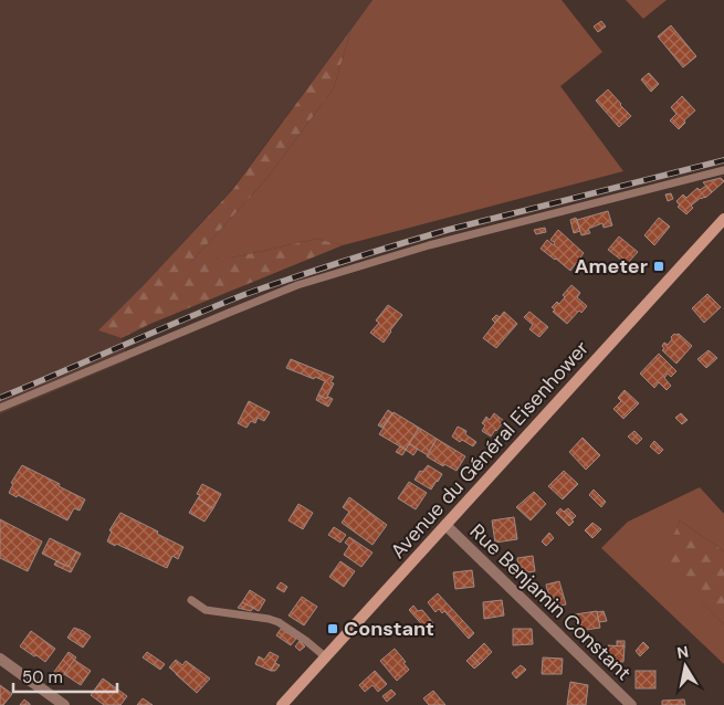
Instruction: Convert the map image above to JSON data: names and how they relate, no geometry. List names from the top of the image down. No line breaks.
{"streets":{"main road":["Avenue du Général Eisenhower"],"street":["Rue Benjamin Constant"]},"crossings":[["Avenue du Général Eisenhower","Rue Benjamin Constant"]],"places":{"transit":["Ameter","Constant"]},"scale_bar":"50 m","north":"top"}
